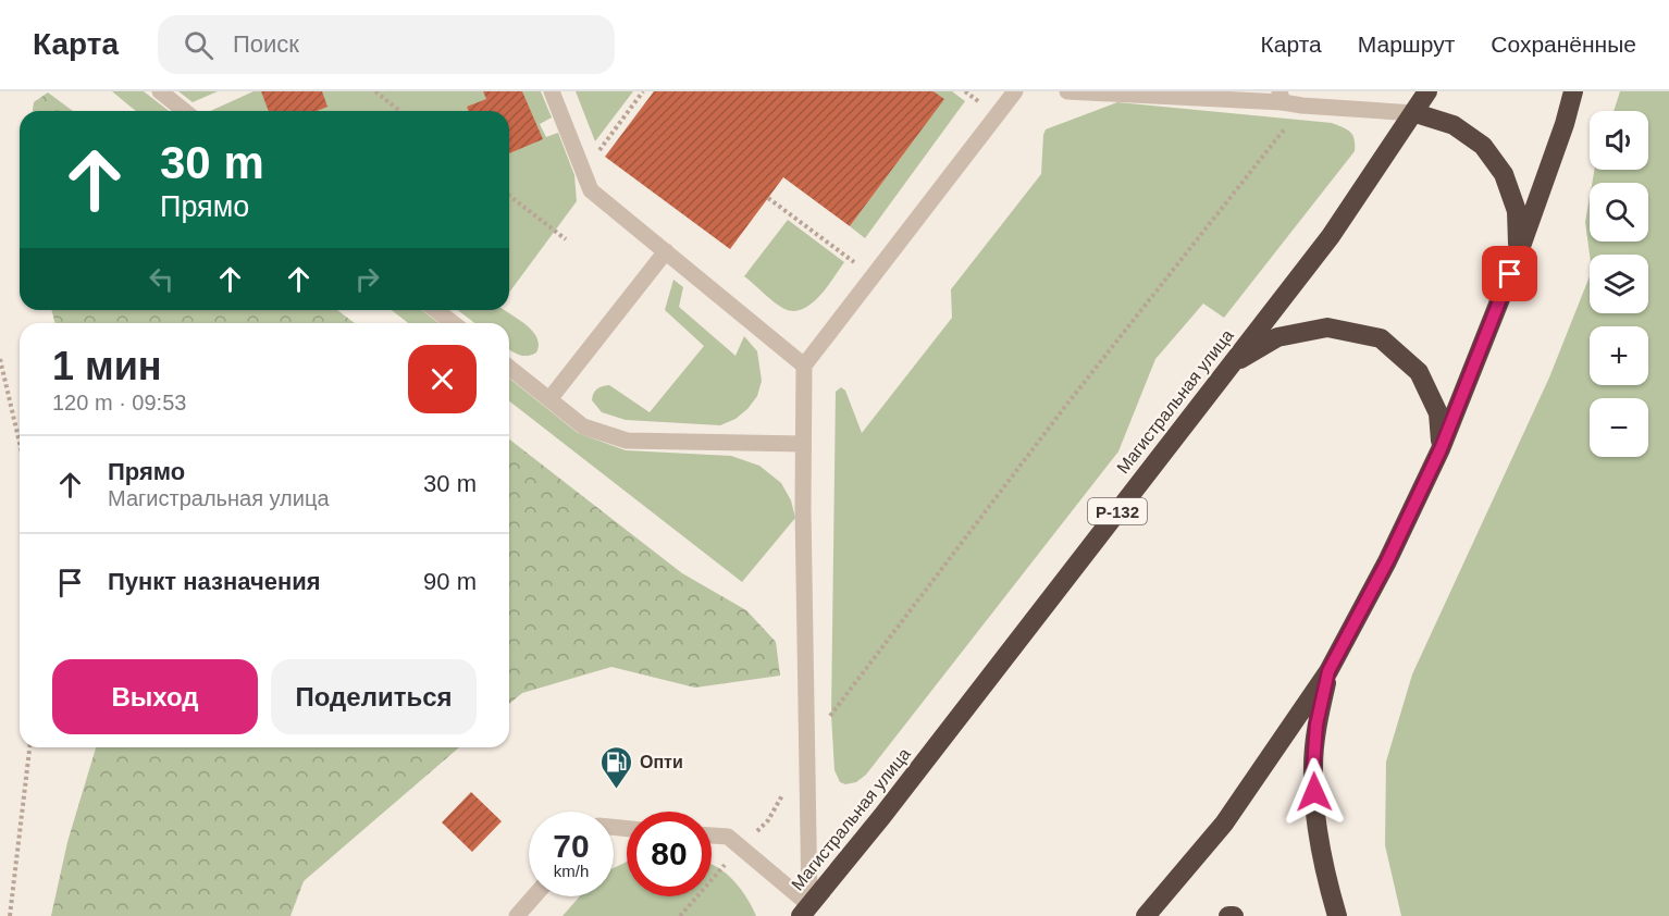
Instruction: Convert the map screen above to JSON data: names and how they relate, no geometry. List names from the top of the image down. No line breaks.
{"streets":{"highway":["Магистральная улица","Р-132"]},"crossings":[["Магистральная улица","Р-132"]],"places":{"fuel station":["Опти"]},"page":{"header":"Карта","search":"Поиск","nav":["Карта","Маршрут","Сохранённые"],"map_buttons":["+","−"],"turn":["30 m","Прямо"],"heading":["1 мин","120 m · 09:53"],"list":[{"name":"Прямо","note":"Магистральная улица","value":"30 m"},{"name":"Пункт назначения","value":"90 m"}],"buttons":["Выход","Поделиться"],"speed":"70 km/h","limit":"80"}}
